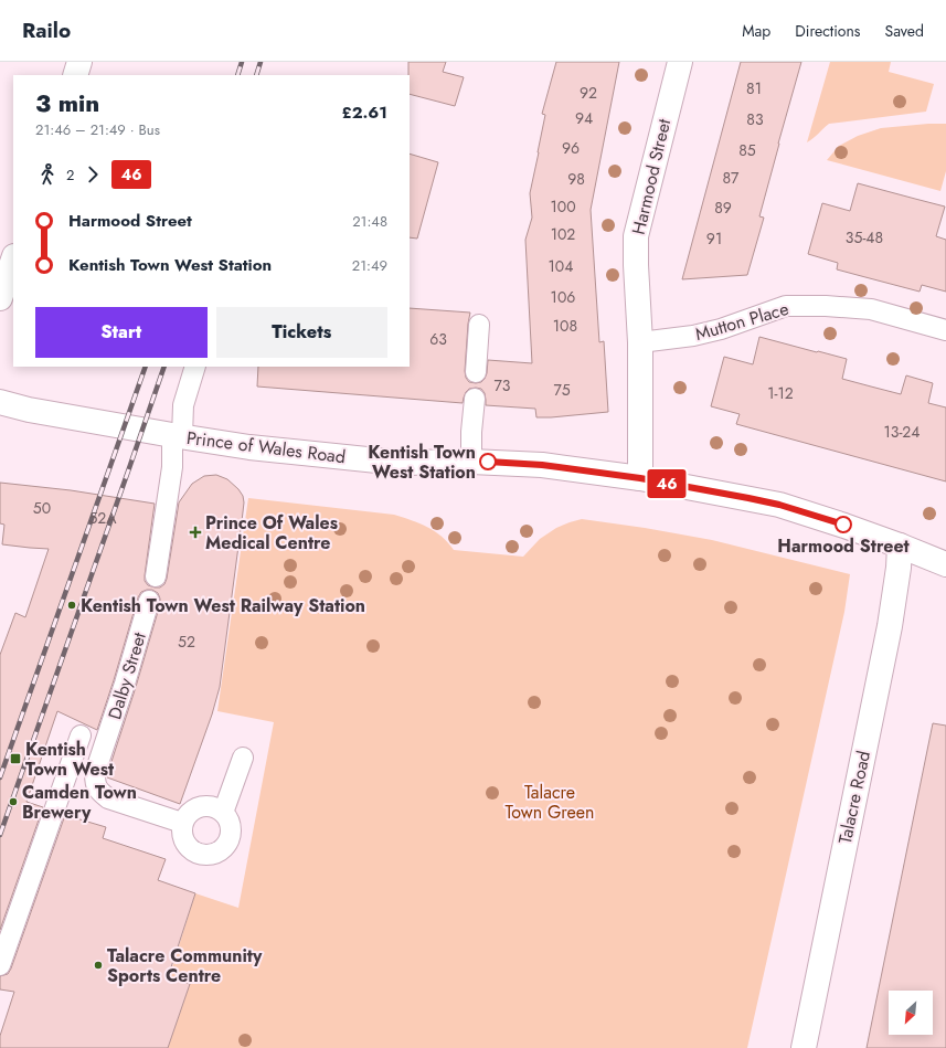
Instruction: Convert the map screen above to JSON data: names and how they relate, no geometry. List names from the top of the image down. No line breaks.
{"streets":{"street":["Harmood Street","Prince of Wales Road","Talacre Road"],"lane":["Mutton Place","Dalby Street"]},"crossings":[["Harmood Street","Mutton Place"],["Harmood Street","Prince of Wales Road"],["Prince of Wales Road","Talacre Road"]],"parks":["Talacre Town Green"],"places":{"other":["Kentish Town West Station","Harmood Street","Kentish Town West Railway Station","Camden Town Brewery","Talacre Community Sports Centre"],"health":["Prince Of Wales Medical Centre"],"transit":["Kentish Town West"]},"lines":["bus line 46"],"house_numbers":["81","92","94","83","96","85","87","98","100","89","102","35-48","91","104","106","108","63","73","75","1-12","13-24","50","52A","52"],"north":"bottom left","page":{"header":"Railo","nav":["Map","Directions","Saved"],"on_map":"46","heading":["3 min","21:46 – 21:49 · Bus","£2.61"],"legs":["2","46"],"list":[{"name":"Harmood Street","value":"21:48"},{"name":"Kentish Town West Station","value":"21:49"}],"buttons":["Start","Tickets"]}}
